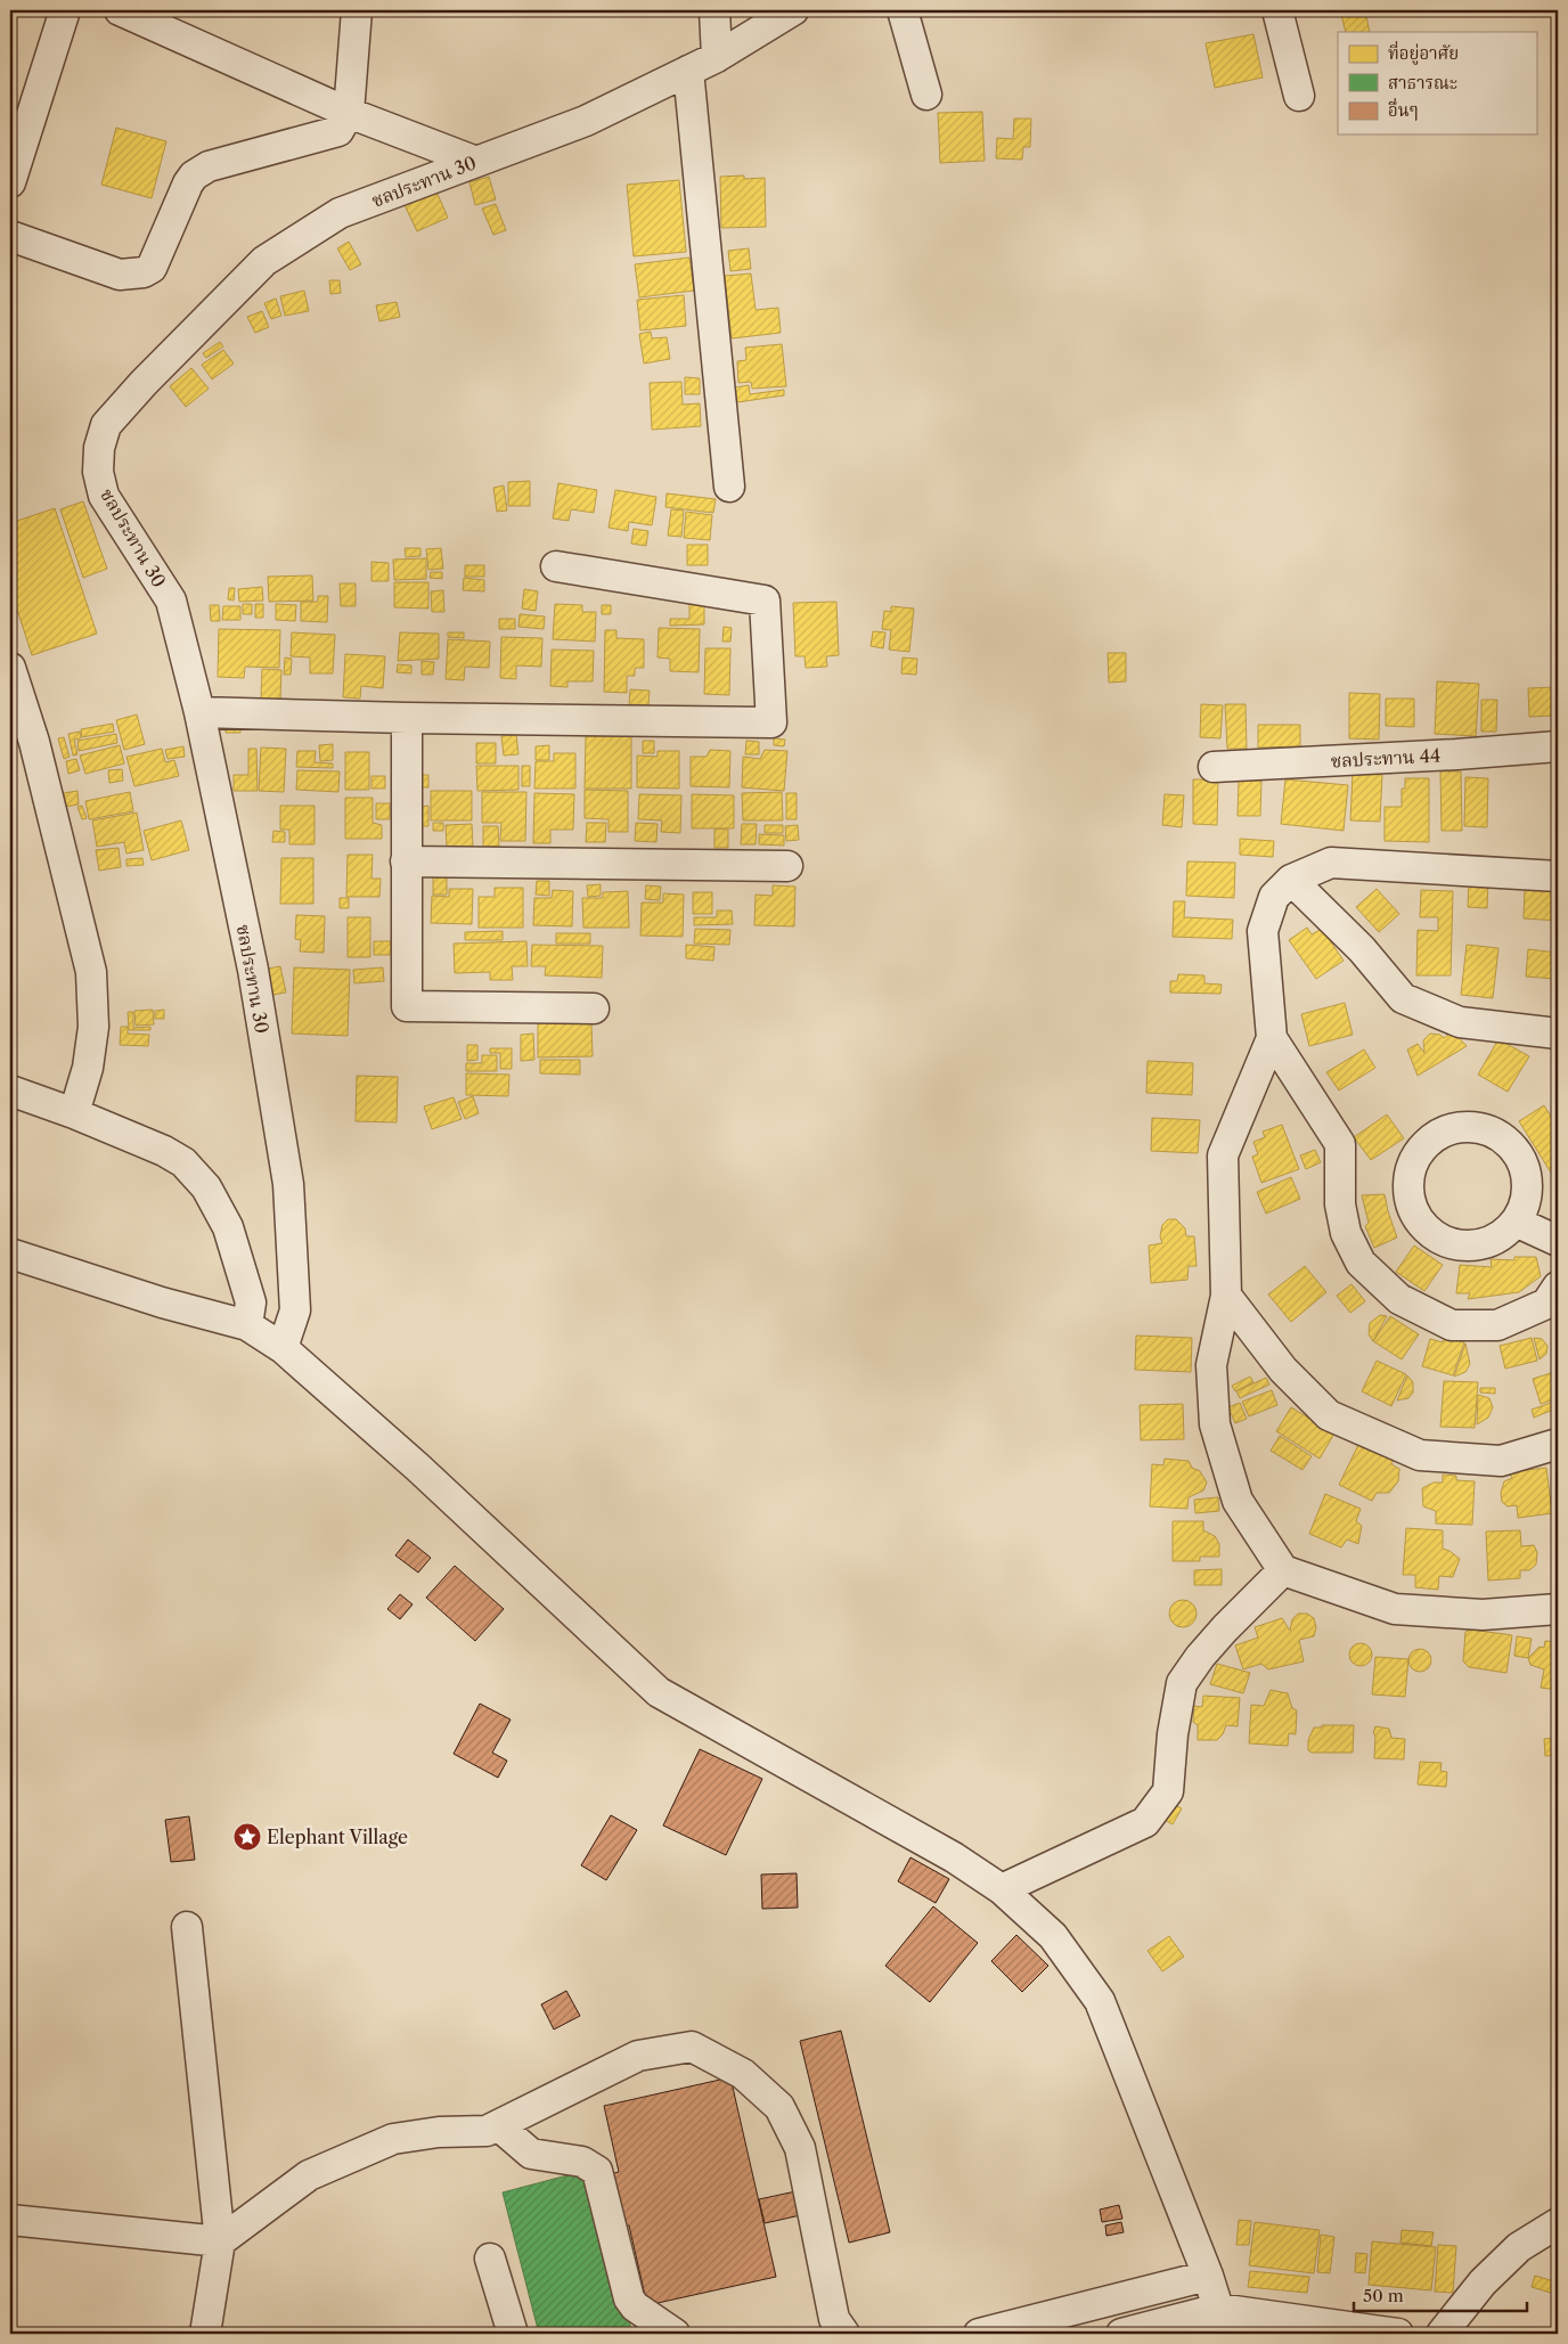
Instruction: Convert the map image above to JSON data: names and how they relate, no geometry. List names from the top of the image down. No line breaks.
{"streets":{"street":["ชลประทาน 30","ชลประทาน 44"]},"places":{"place":["Elephant Village"]},"legend":["ที่อยู่อาศัย","สาธารณะ","อื่นๆ"],"scale_bar":"50 m"}
